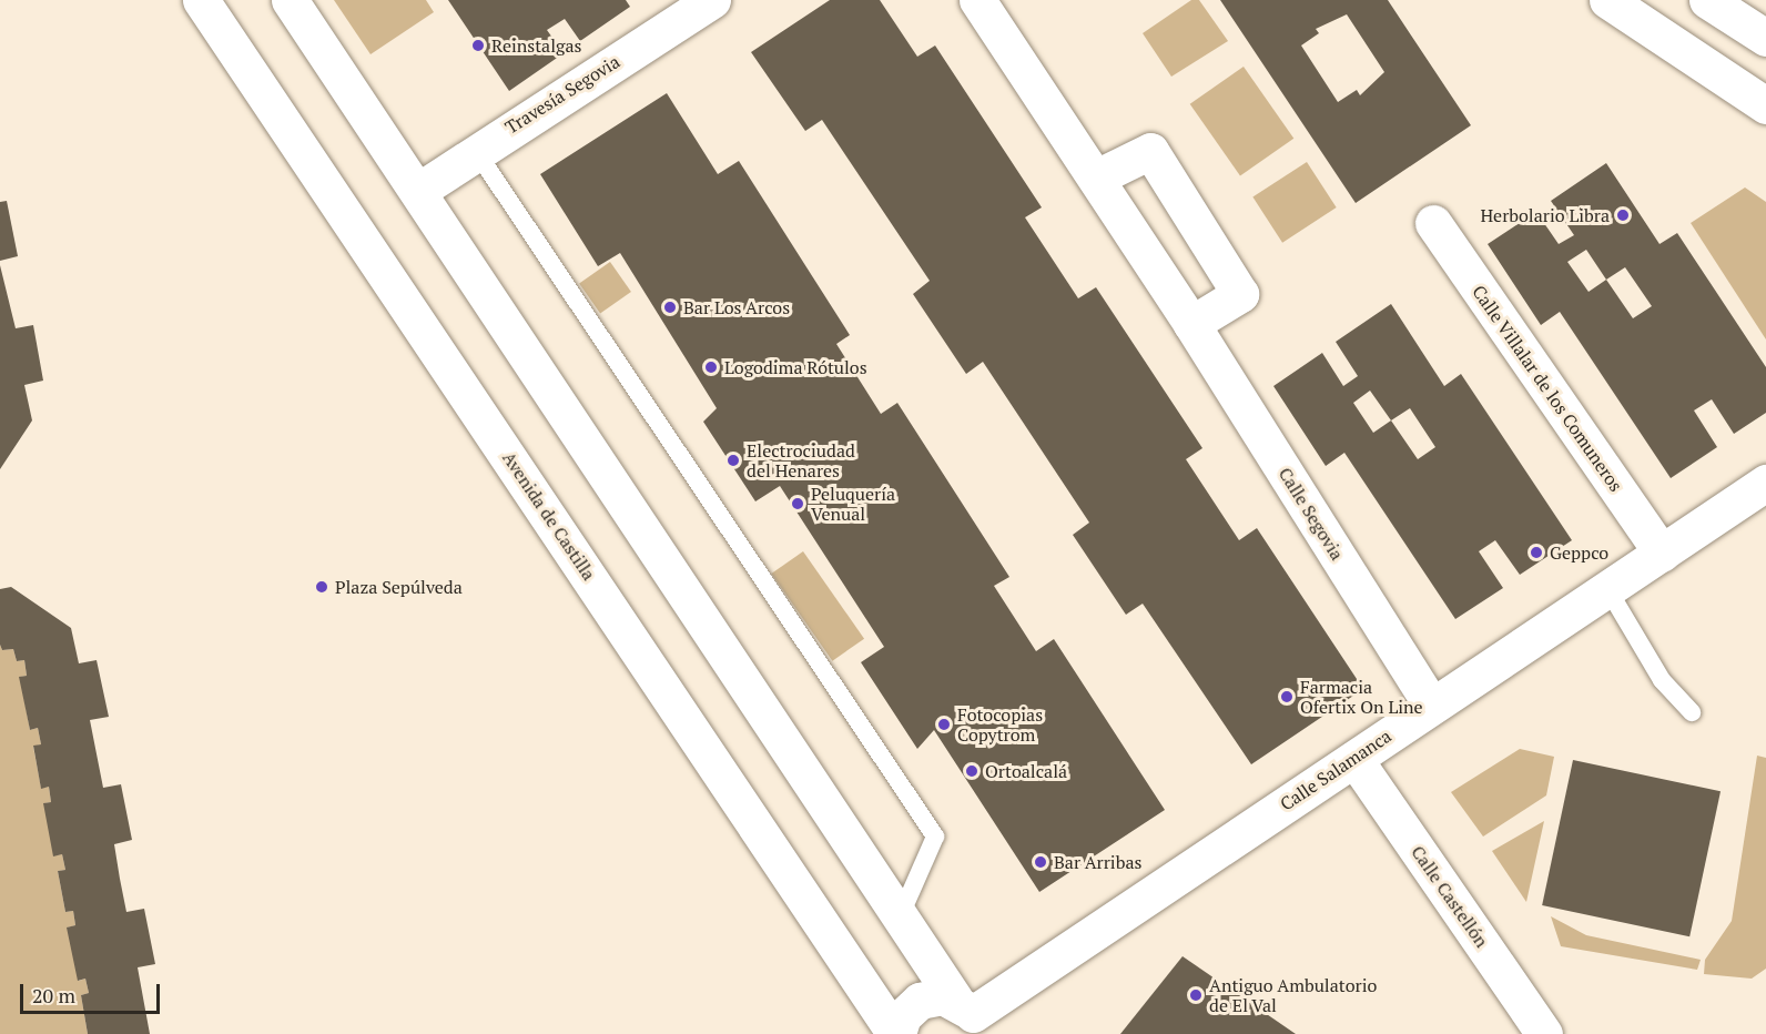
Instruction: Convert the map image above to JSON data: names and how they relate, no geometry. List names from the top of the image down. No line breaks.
{"streets":{"street":["Travesía Segovia","Calle Villalar de los Comuneros","Calle Segovia","Avenida de Castilla","Calle Salamanca","Calle Castellón"]},"crossings":[["Calle Villalar de los Comuneros","Calle Salamanca"],["Calle Segovia","Calle Salamanca"],["Avenida de Castilla","Calle Salamanca"],["Calle Salamanca","Calle Castellón"]],"places":["Reinstalgas","Herbolario Libra","Bar Los Arcos","Logodima Rótulos","Electrociudad del Henares","Peluquería Venual","Geppco","Plaza Sepúlveda","Farmacia Ofertix On Line","Fotocopias Copytrom","Ortoalcalá","Bar Arribas","Antiguo Ambulatorio de El Val"],"scale_bar":"20 m"}
